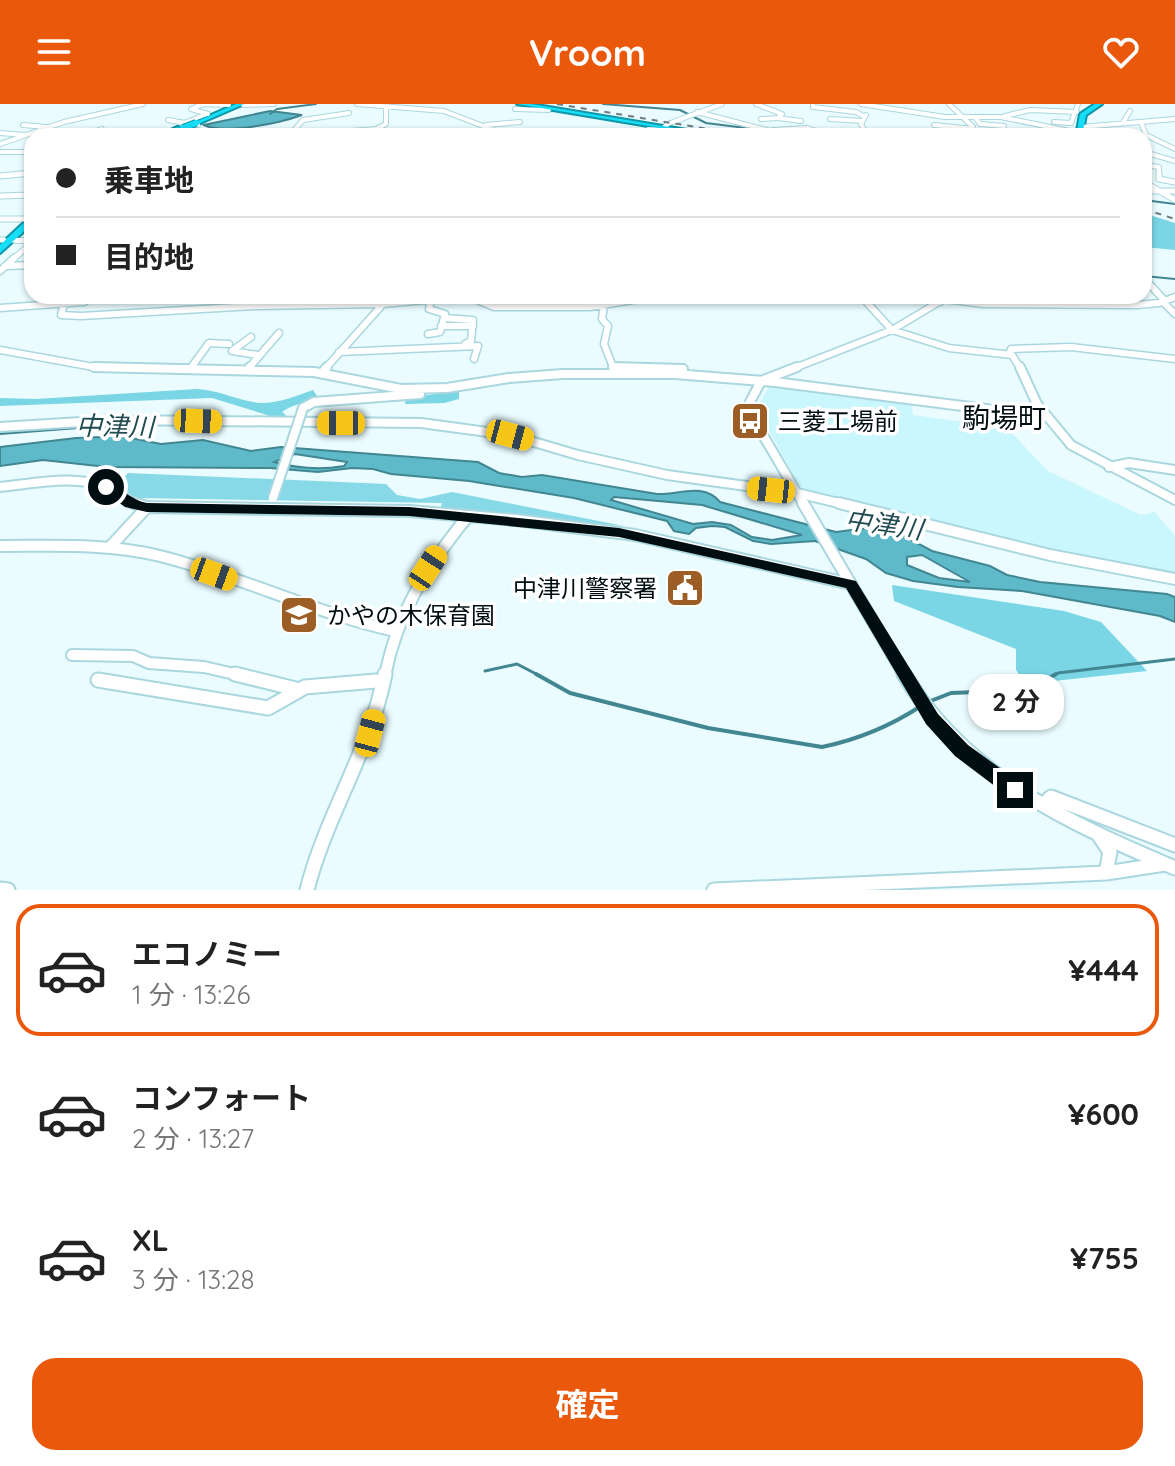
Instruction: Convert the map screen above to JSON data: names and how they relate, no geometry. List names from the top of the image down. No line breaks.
{"districts":["駒場町"],"water":["中津川"],"places":{"bus stop":["三菱工場前"],"public building":["中津川警察署"],"school or university":["かやの木保育園"]},"page":{"header":"Vroom","banner":["乗車地","目的地"],"bubble":"2 分","list":[{"name":"エコノミー","note":"1 分 · 13:26","value":"¥444"},{"name":"コンフォート","note":"2 分 · 13:27","value":"¥600"},{"name":"XL","note":"3 分 · 13:28","value":"¥755"}],"buttons":"確定"}}
